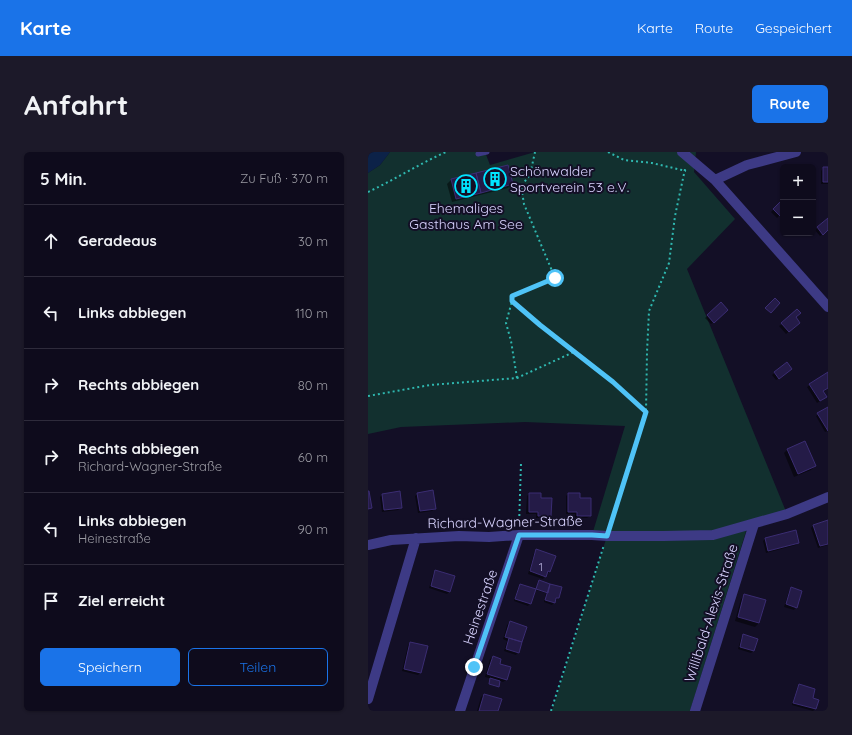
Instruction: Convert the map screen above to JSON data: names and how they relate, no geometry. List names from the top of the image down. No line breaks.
{"streets":{"street":["Richard-Wagner-Straße","Heinestraße","Willibald-Alexis-Straße"]},"crossings":[["Richard-Wagner-Straße","Heinestraße"],["Richard-Wagner-Straße","Willibald-Alexis-Straße"]],"places":{"building":["Schönwalder Sportverein 53 e.V.","Ehemaliges Gasthaus Am See"]},"house_numbers":["1"],"page":{"header":"Karte","nav":["Karte","Route","Gespeichert"],"buttons":["Route",["Speichern","Teilen"]],"title":"Anfahrt","heading":["5 Min.","Zu Fuß · 370 m"],"map_buttons":["+","−"],"list":[["Geradeaus","30 m"],["Links abbiegen","110 m"],["Rechts abbiegen","80 m"],["Rechts abbiegen","Richard-Wagner-Straße","60 m"],["Links abbiegen","Heinestraße","90 m"],"Ziel erreicht"]}}
